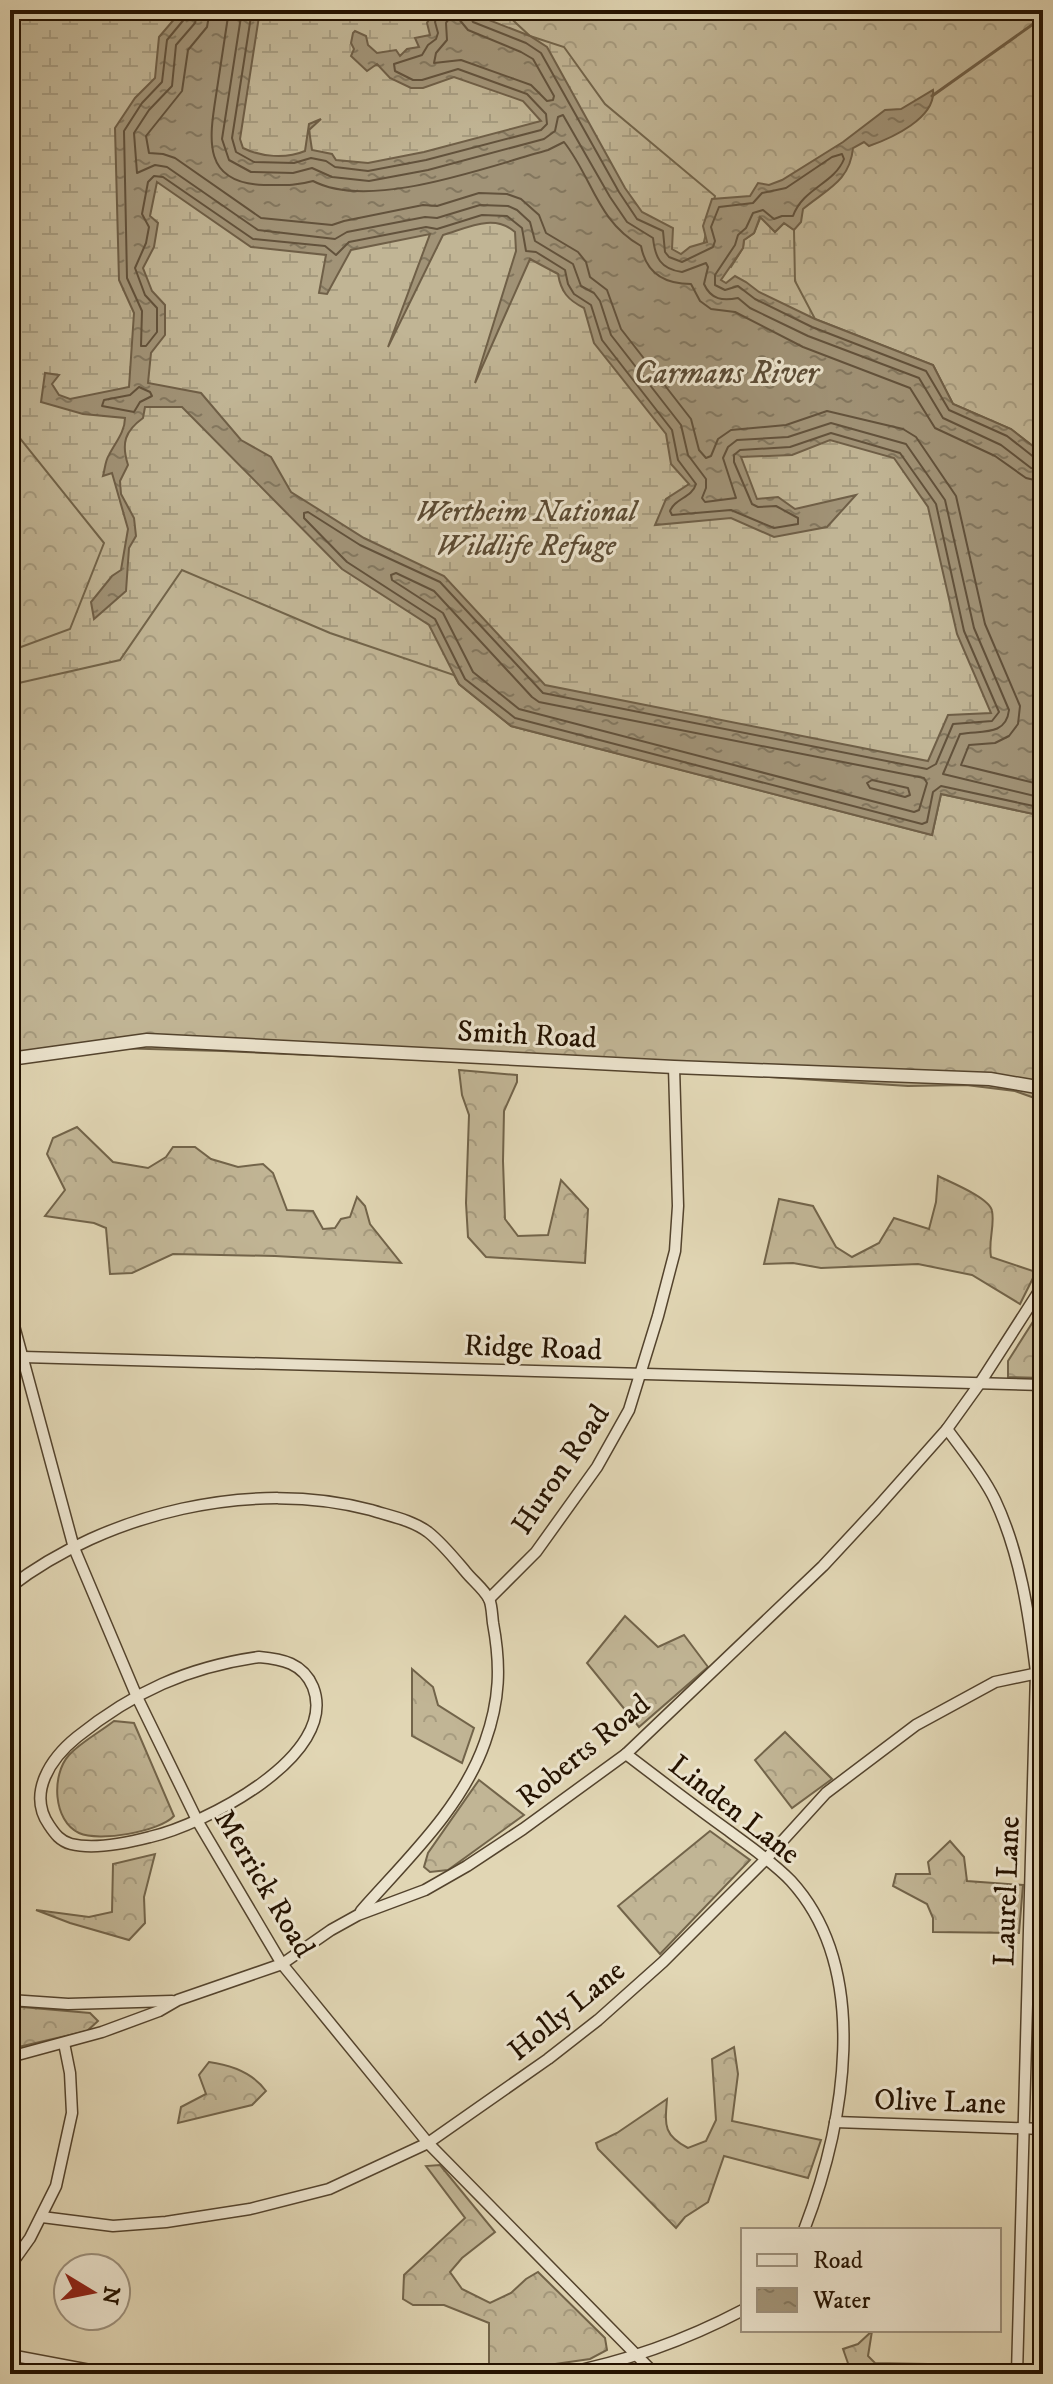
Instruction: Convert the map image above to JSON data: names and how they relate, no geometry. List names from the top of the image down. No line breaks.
{"streets":{"street":["Smith Road","Ridge Road","Huron Road","Roberts Road","Linden Lane","Merrick Road","Laurel Lane","Holly Lane","Olive Lane"]},"crossings":[["Smith Road","Huron Road"],["Ridge Road","Huron Road"],["Ridge Road","Roberts Road"],["Ridge Road","Merrick Road"],["Roberts Road","Linden Lane"],["Roberts Road","Merrick Road"],["Roberts Road","Laurel Lane"],["Linden Lane","Holly Lane"],["Linden Lane","Olive Lane"],["Merrick Road","Holly Lane"],["Laurel Lane","Holly Lane"],["Laurel Lane","Olive Lane"]],"water":["Carmans River"],"parks":["Wertheim National Wildlife Refuge"],"legend":["Road","Water"],"north":"right"}
